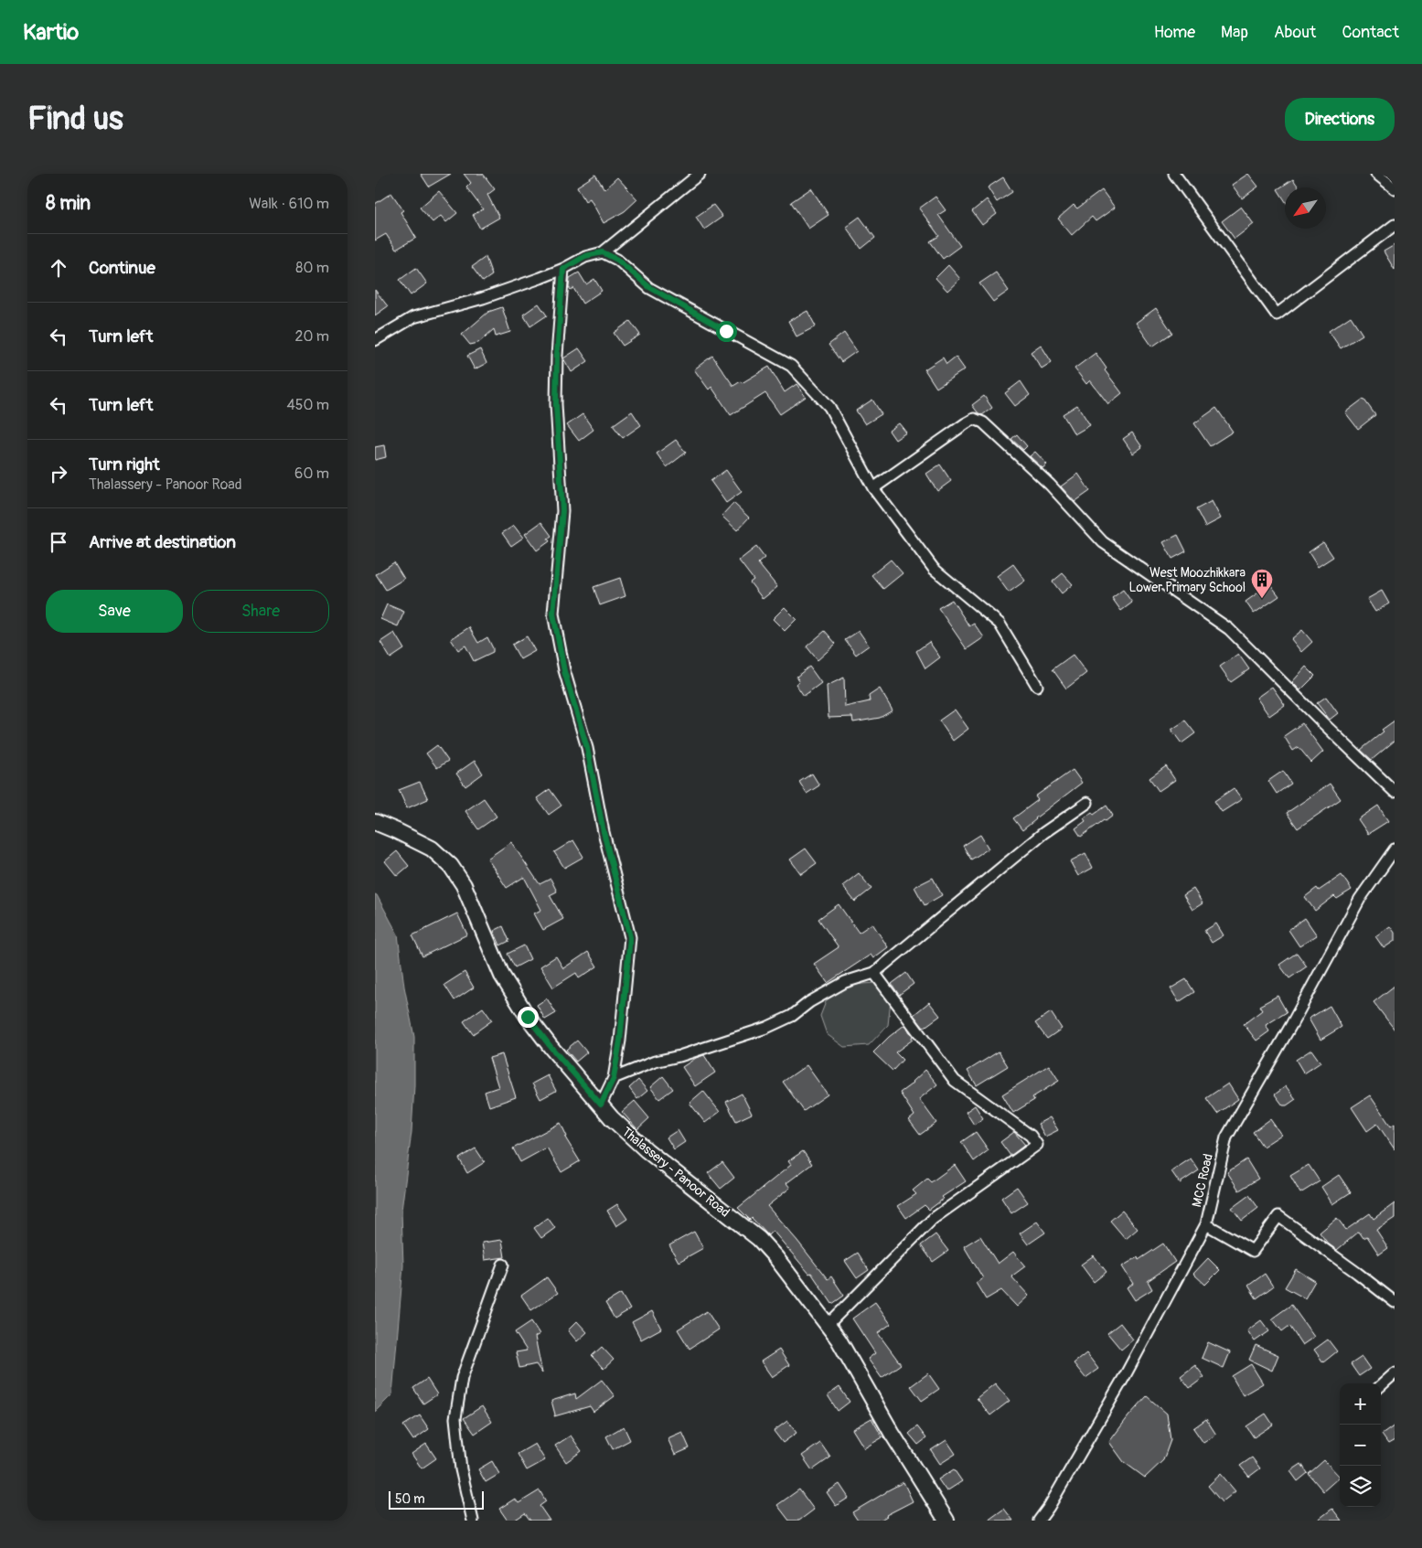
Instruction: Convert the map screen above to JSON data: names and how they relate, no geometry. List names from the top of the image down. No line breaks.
{"streets":{"main road":["Thalassery - Panoor Road"],"street":["MCC Road"]},"places":{"building":["West Moozhikkara Lower Primary School"]},"scale_bar":"50 m","north":"bottom left","page":{"header":"Kartio","nav":["Home","Map","About","Contact"],"buttons":["Directions",["Save","Share"]],"title":"Find us","heading":["8 min","Walk · 610 m"],"list":[["Continue","80 m"],["Turn left","20 m"],["Turn left","450 m"],["Turn right","Thalassery - Panoor Road","60 m"],"Arrive at destination"],"map_buttons":["+","−"],"scale":"50 m"}}
